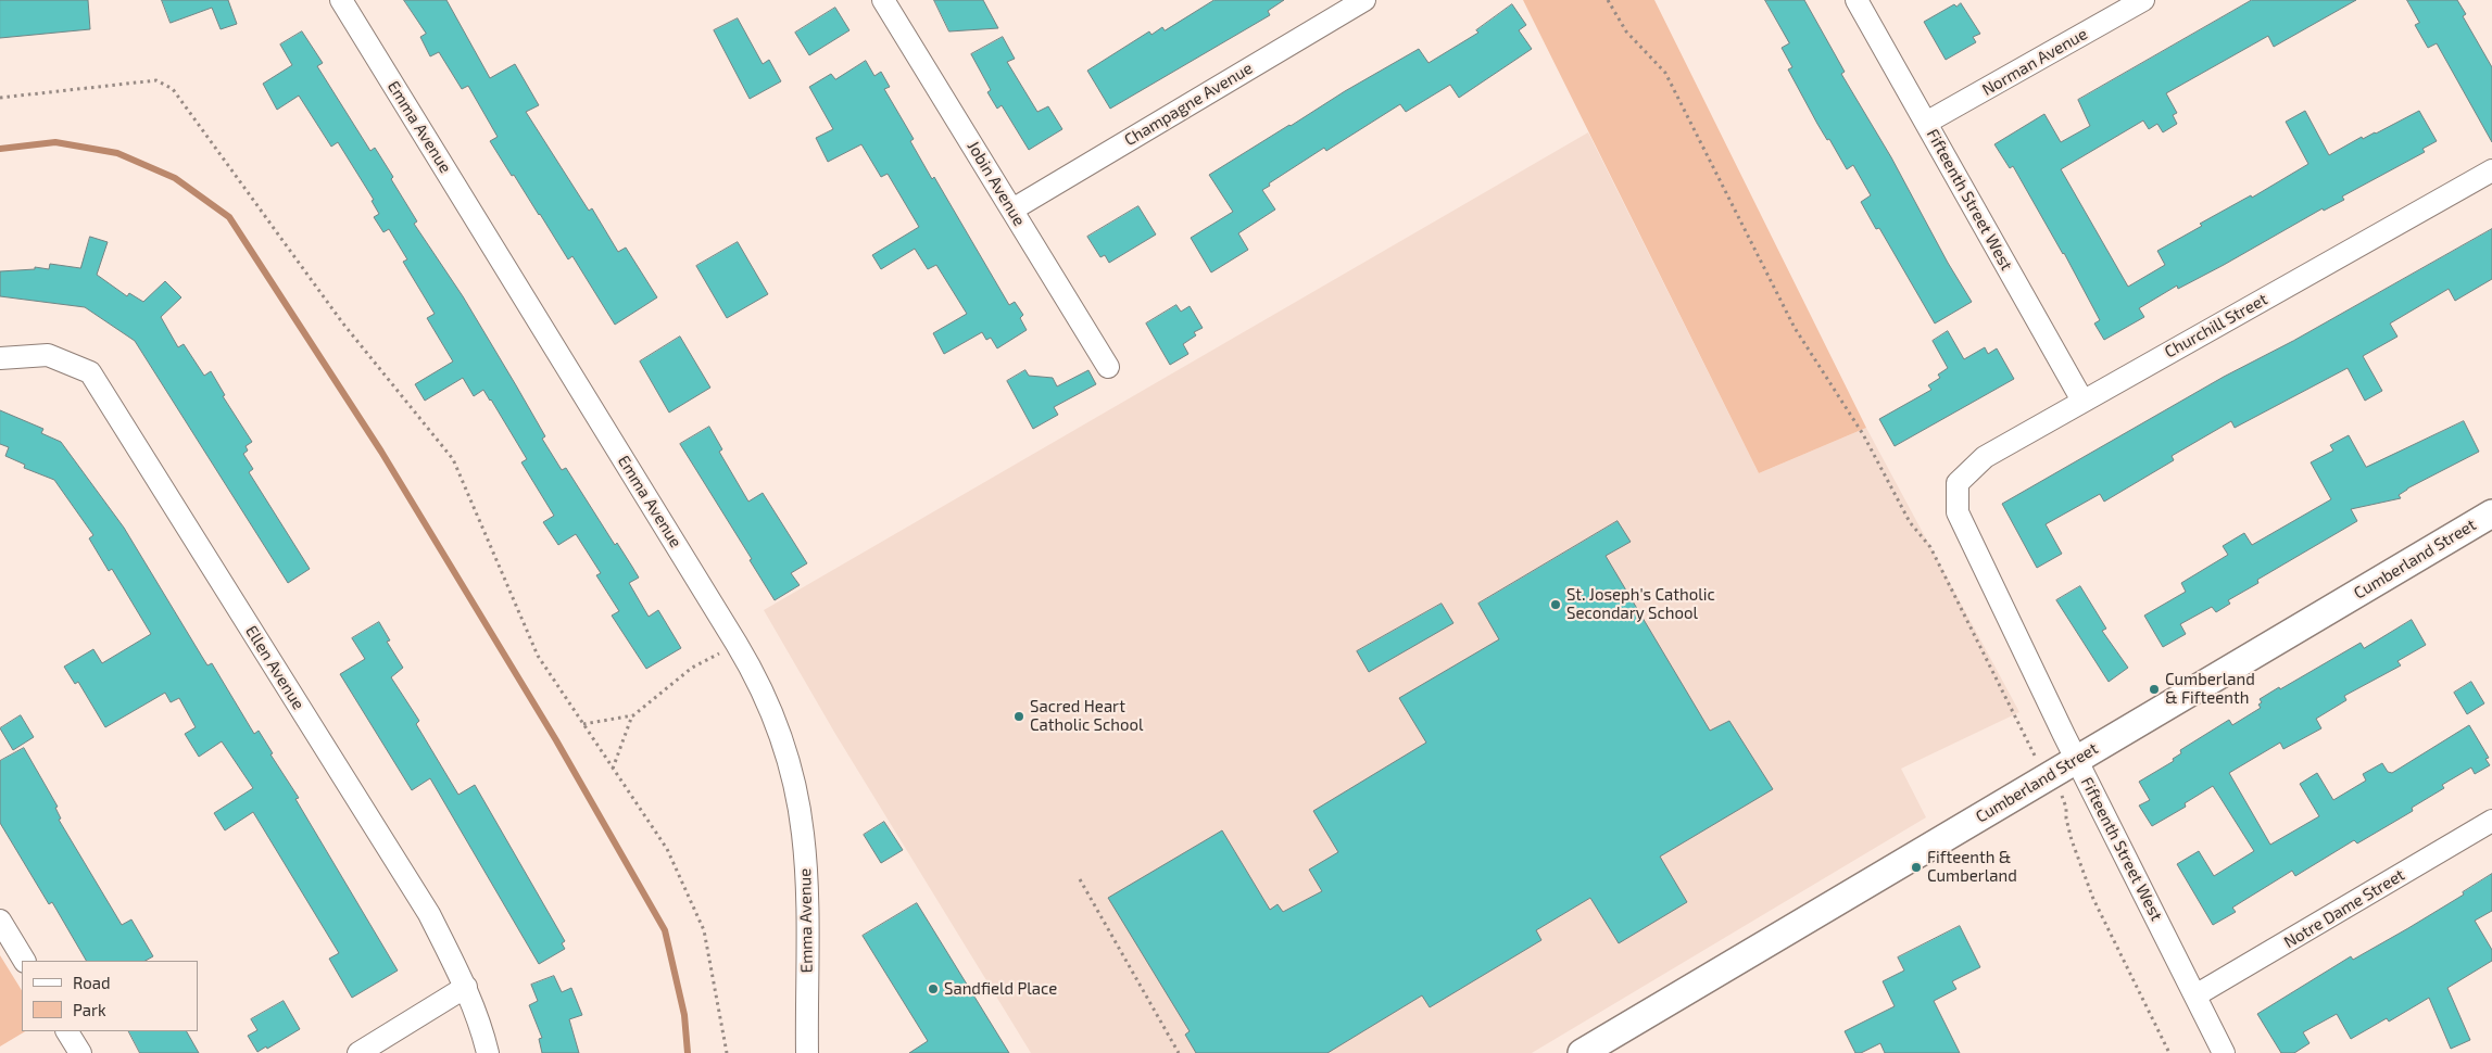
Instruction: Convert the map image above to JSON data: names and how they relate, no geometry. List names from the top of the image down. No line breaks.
{"streets":{"street":["Norman Avenue","Champagne Avenue","Emma Avenue","Jobin Avenue","Fifteenth Street West","Churchill Street","Cumberland Street","Ellen Avenue","Notre Dame Street"]},"crossings":[["Norman Avenue","Fifteenth Street West"],["Champagne Avenue","Jobin Avenue"],["Fifteenth Street West","Churchill Street"],["Fifteenth Street West","Cumberland Street"],["Fifteenth Street West","Notre Dame Street"]],"places":["St. Joseph's Catholic Secondary School","Cumberland & Fifteenth","Sacred Heart Catholic School","Fifteenth & Cumberland","Sandfield Place"],"legend":["Road","Park"]}
